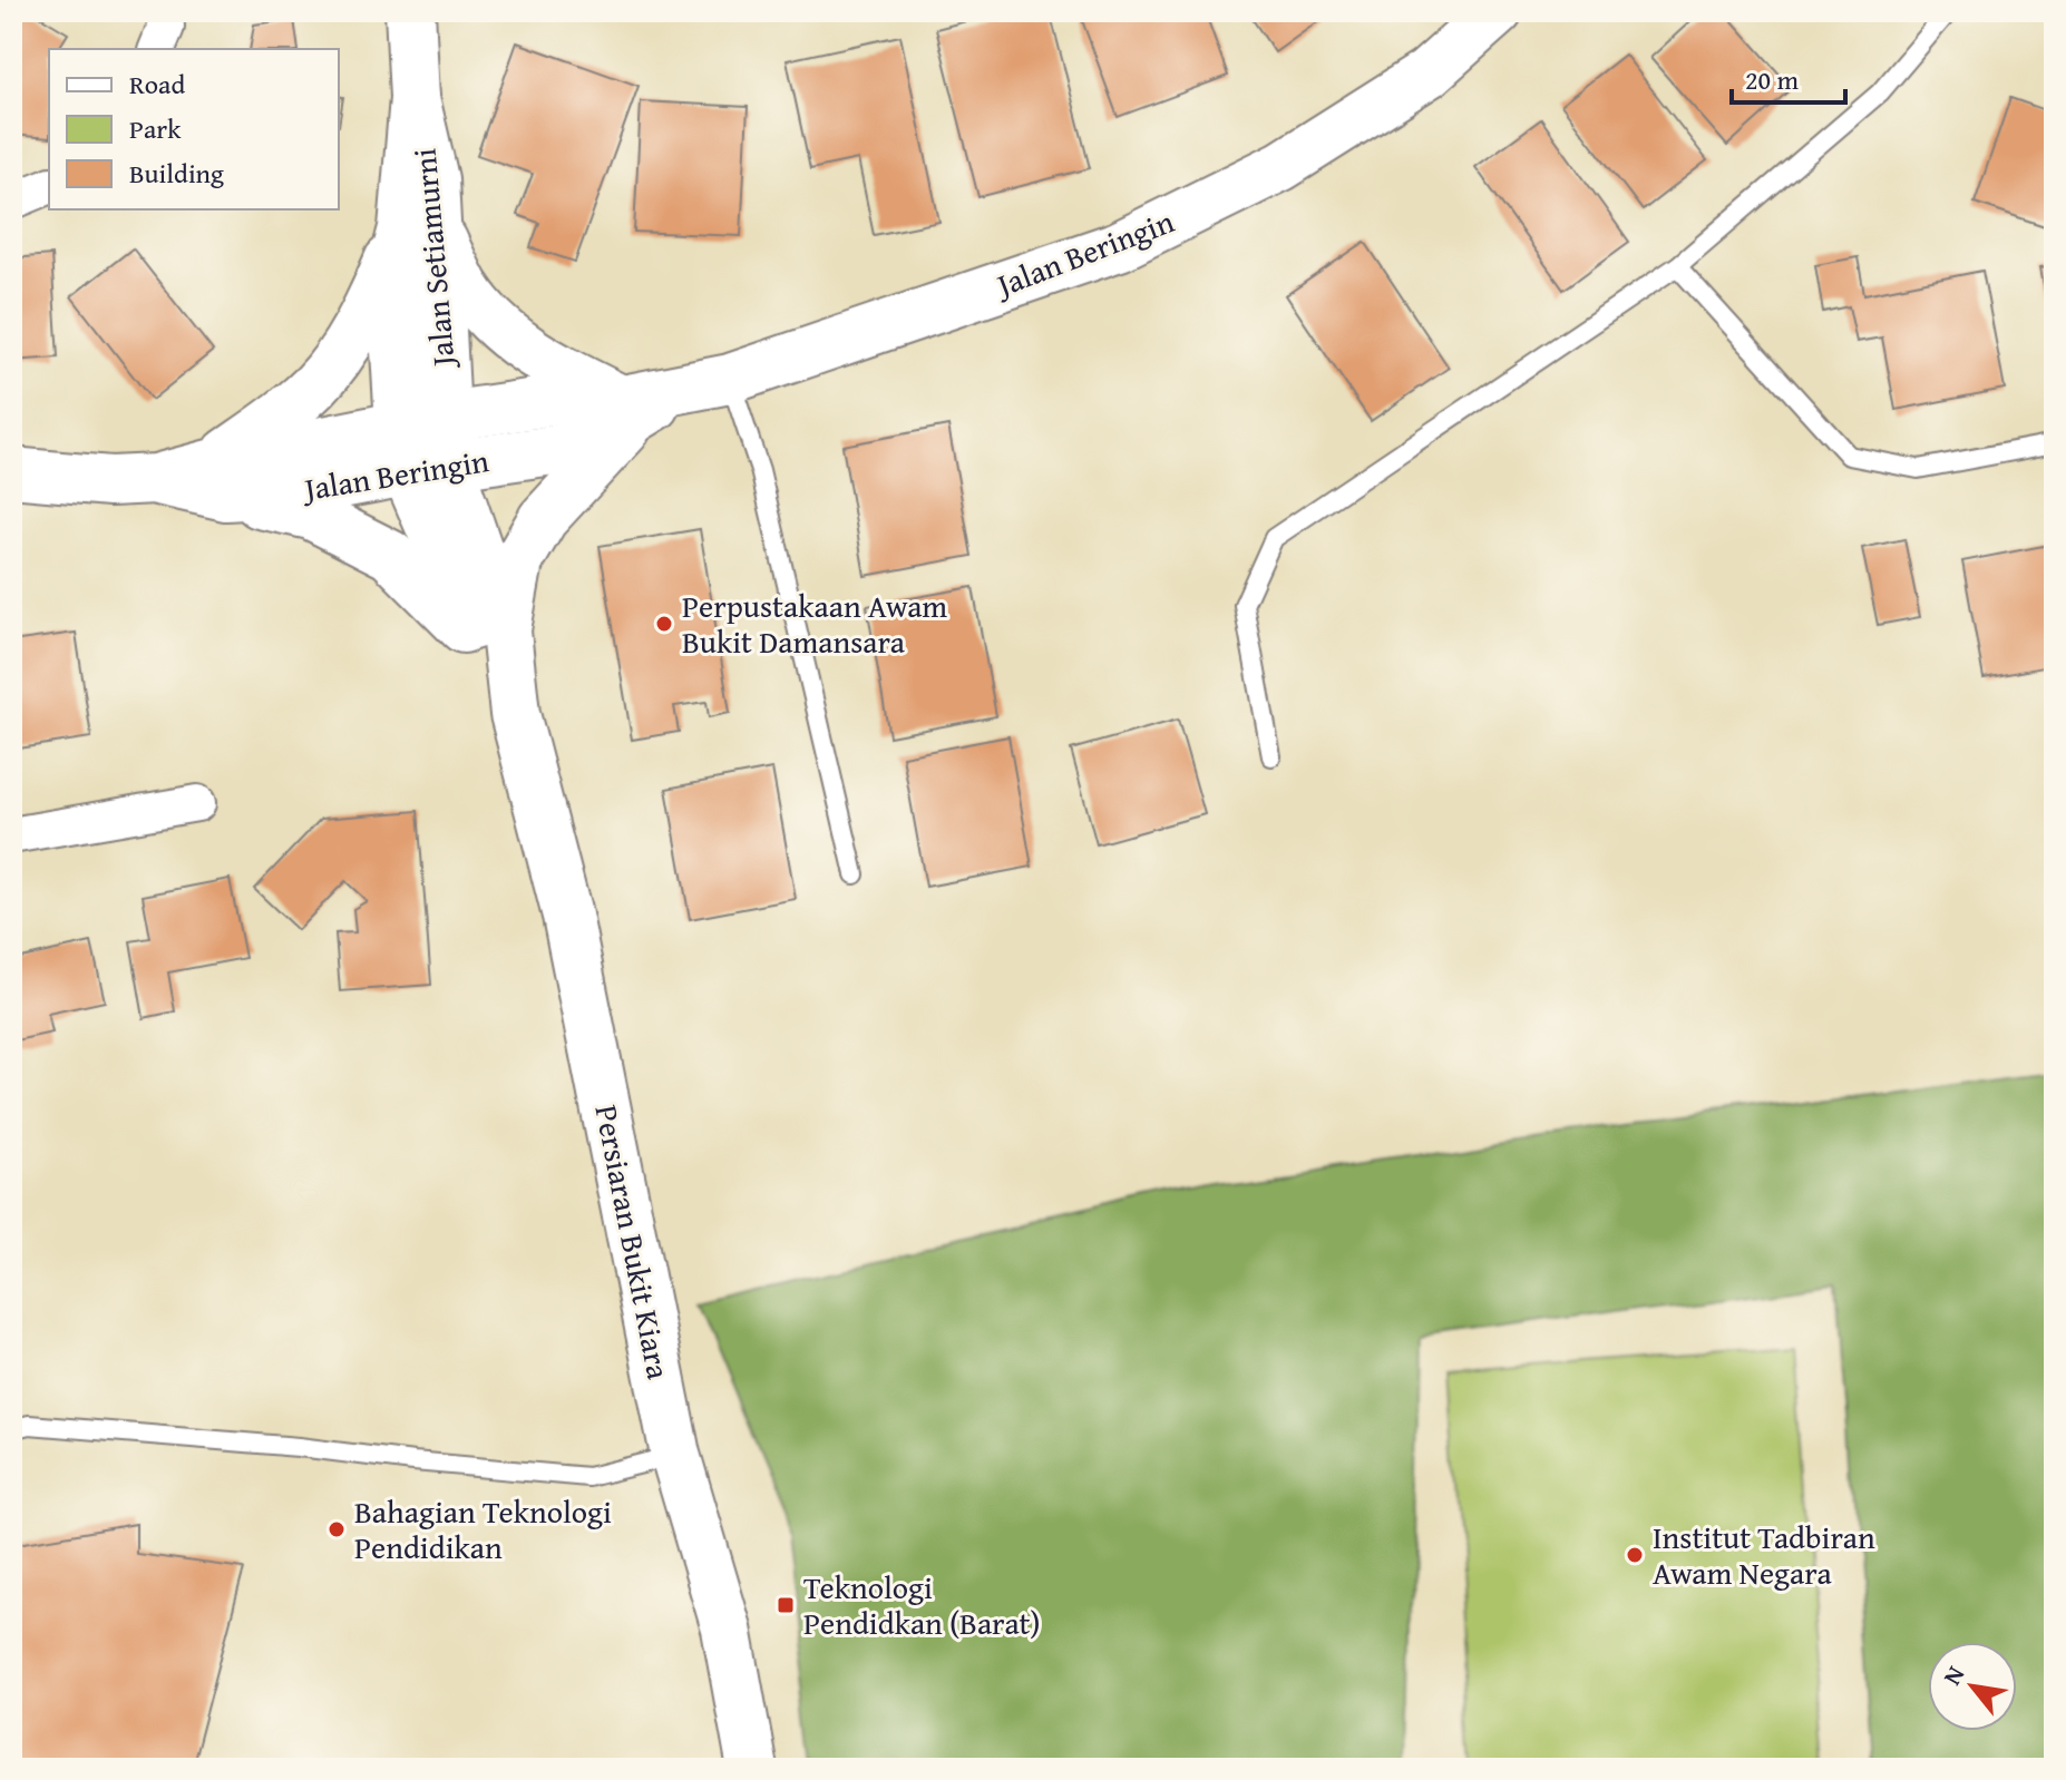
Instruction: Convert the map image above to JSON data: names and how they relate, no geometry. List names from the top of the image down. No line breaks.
{"streets":{"street":["Jalan Beringin","Jalan Setiamurni","Persiaran Bukit Kiara"]},"crossings":[["Jalan Beringin","Jalan Setiamurni"],["Jalan Beringin","Persiaran Bukit Kiara"],["Jalan Setiamurni","Persiaran Bukit Kiara"]],"places":{"other":["Perpustakaan Awam Bukit Damansara","Bahagian Teknologi Pendidikan","Institut Tadbiran Awam Negara"],"transit":["Teknologi Pendidkan (Barat)"]},"legend":["Road","Park","Building"],"scale_bar":"20 m","north":"top left"}
